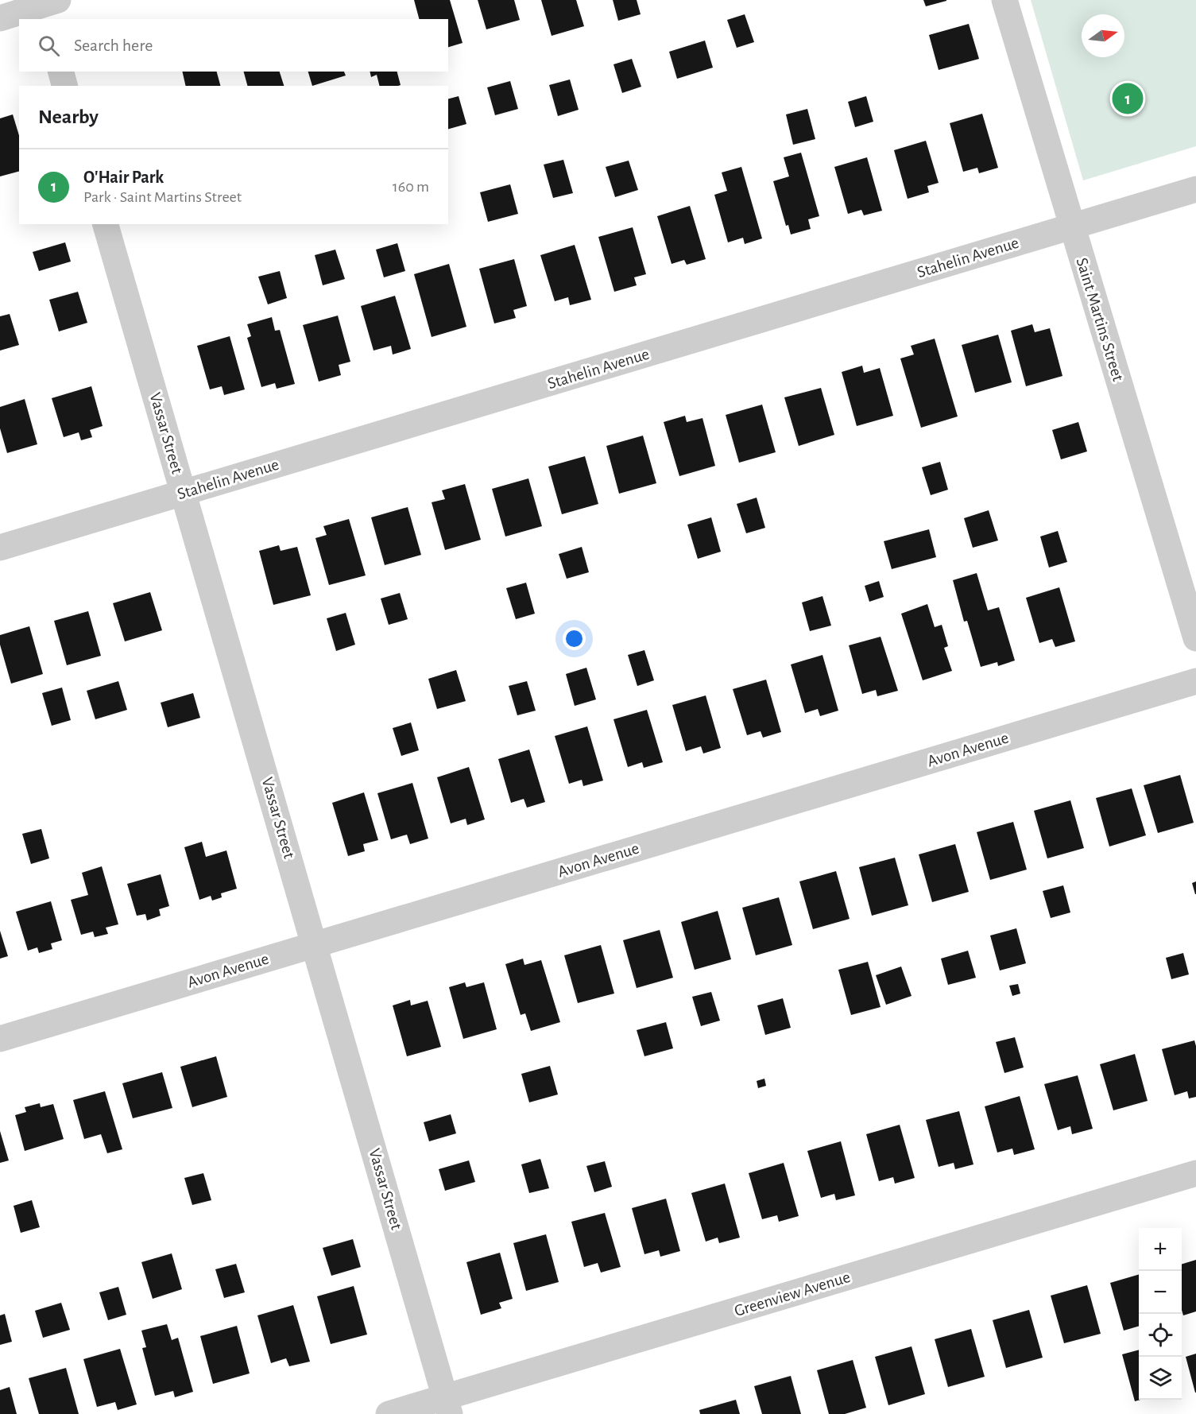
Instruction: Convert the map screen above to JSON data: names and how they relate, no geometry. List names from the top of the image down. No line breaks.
{"streets":{"street":["Stahelin Avenue","Saint Martins Street","Vassar Street","Avon Avenue","Greenview Avenue"]},"crossings":[["Stahelin Avenue","Saint Martins Street"],["Stahelin Avenue","Vassar Street"],["Vassar Street","Avon Avenue"],["Vassar Street","Greenview Avenue"]],"north":"right","page":{"search":"Search here","pins":"1","heading":"Nearby","list":[{"mark":"1","name":"O'Hair Park","note":"Park · Saint Martins Street","value":"160 m"}],"map_buttons":["+","−"]}}
